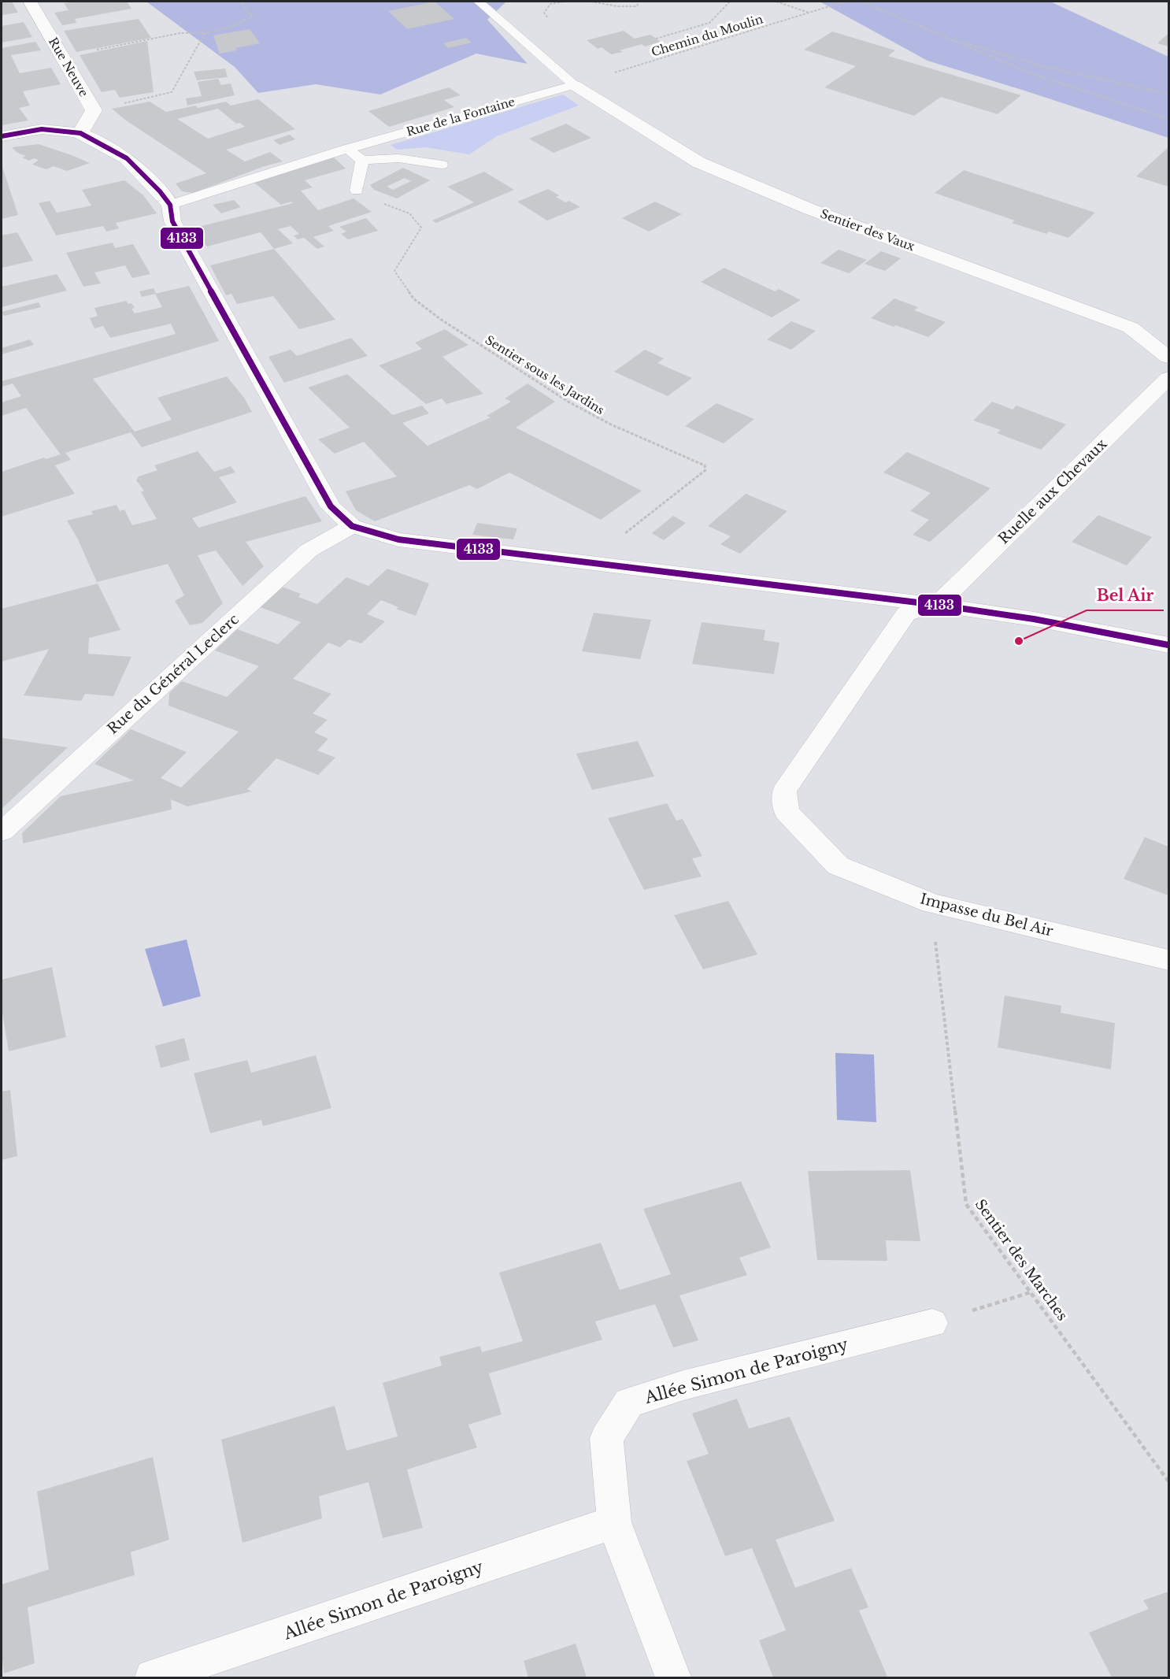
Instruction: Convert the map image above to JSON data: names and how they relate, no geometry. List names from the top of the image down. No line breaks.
{"streets":{"street":["Rue Neuve","Sentier des Vaux","Ruelle aux Chevaux","Rue du Général Leclerc","Impasse du Bel Air","Allée Simon de Paroigny"],"lane":["Rue de la Fontaine"],"path":["Chemin du Moulin","Sentier sous les Jardins","Sentier des Marches"]},"crossings":[["Chemin du Moulin","Rue de la Fontaine"],["Chemin du Moulin","Sentier des Vaux"],["Rue de la Fontaine","Sentier des Vaux"],["Ruelle aux Chevaux","Impasse du Bel Air"],["Impasse du Bel Air","Sentier des Marches"]],"places":["Bel Air"],"lines":["transit line 4133"]}
